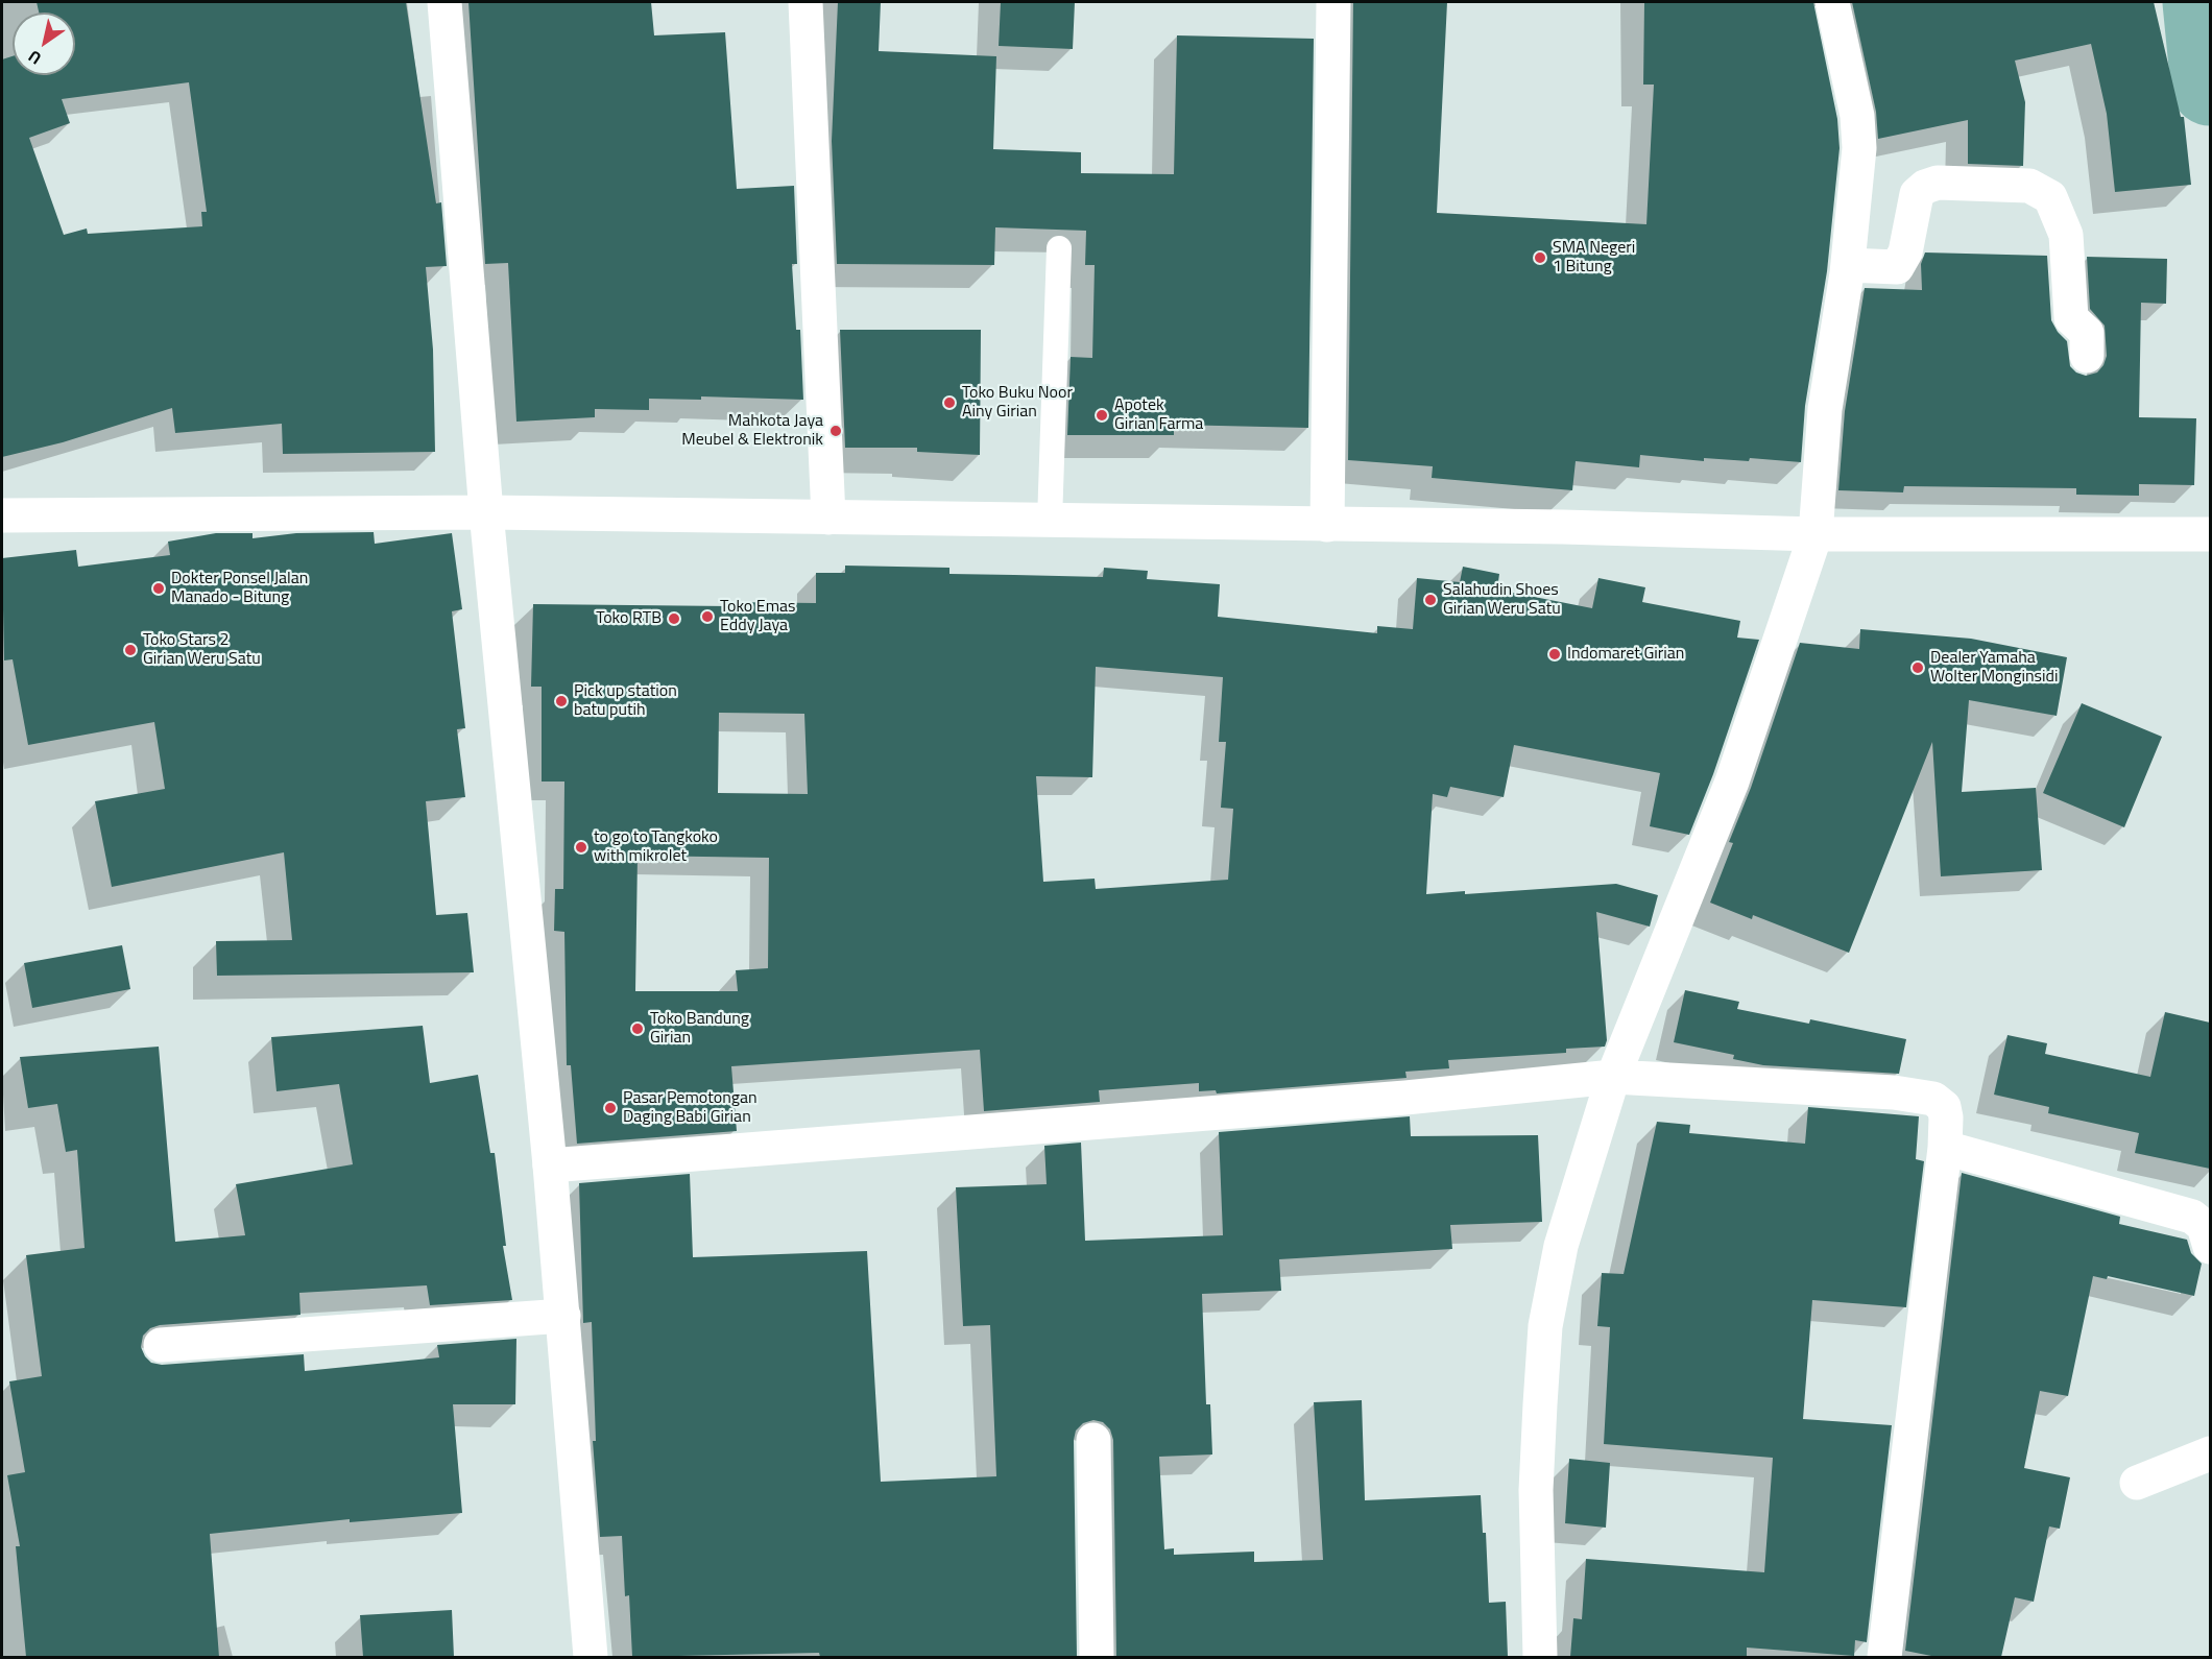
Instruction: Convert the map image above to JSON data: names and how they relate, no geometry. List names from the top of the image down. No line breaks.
{"places":["SMA Negeri 1 Bitung","Toko Buku Noor Ainy Girian","Apotek Girian Farma","Mahkota Jaya Meubel & Elektronik","Dokter Ponsel Jalan Manado - Bitung","Salahudin Shoes Girian Weru Satu","Toko Emas Eddy Jaya","Toko RTB","Toko Stars 2 Girian Weru Satu","Indomaret Girian","Dealer Yamaha Wolter Monginsidi","Pick up station batu putih","to go to Tangkoko with mikrolet","Toko Bandung Girian","Pasar Pemotongan Daging Babi Girian"],"north":"bottom left"}
